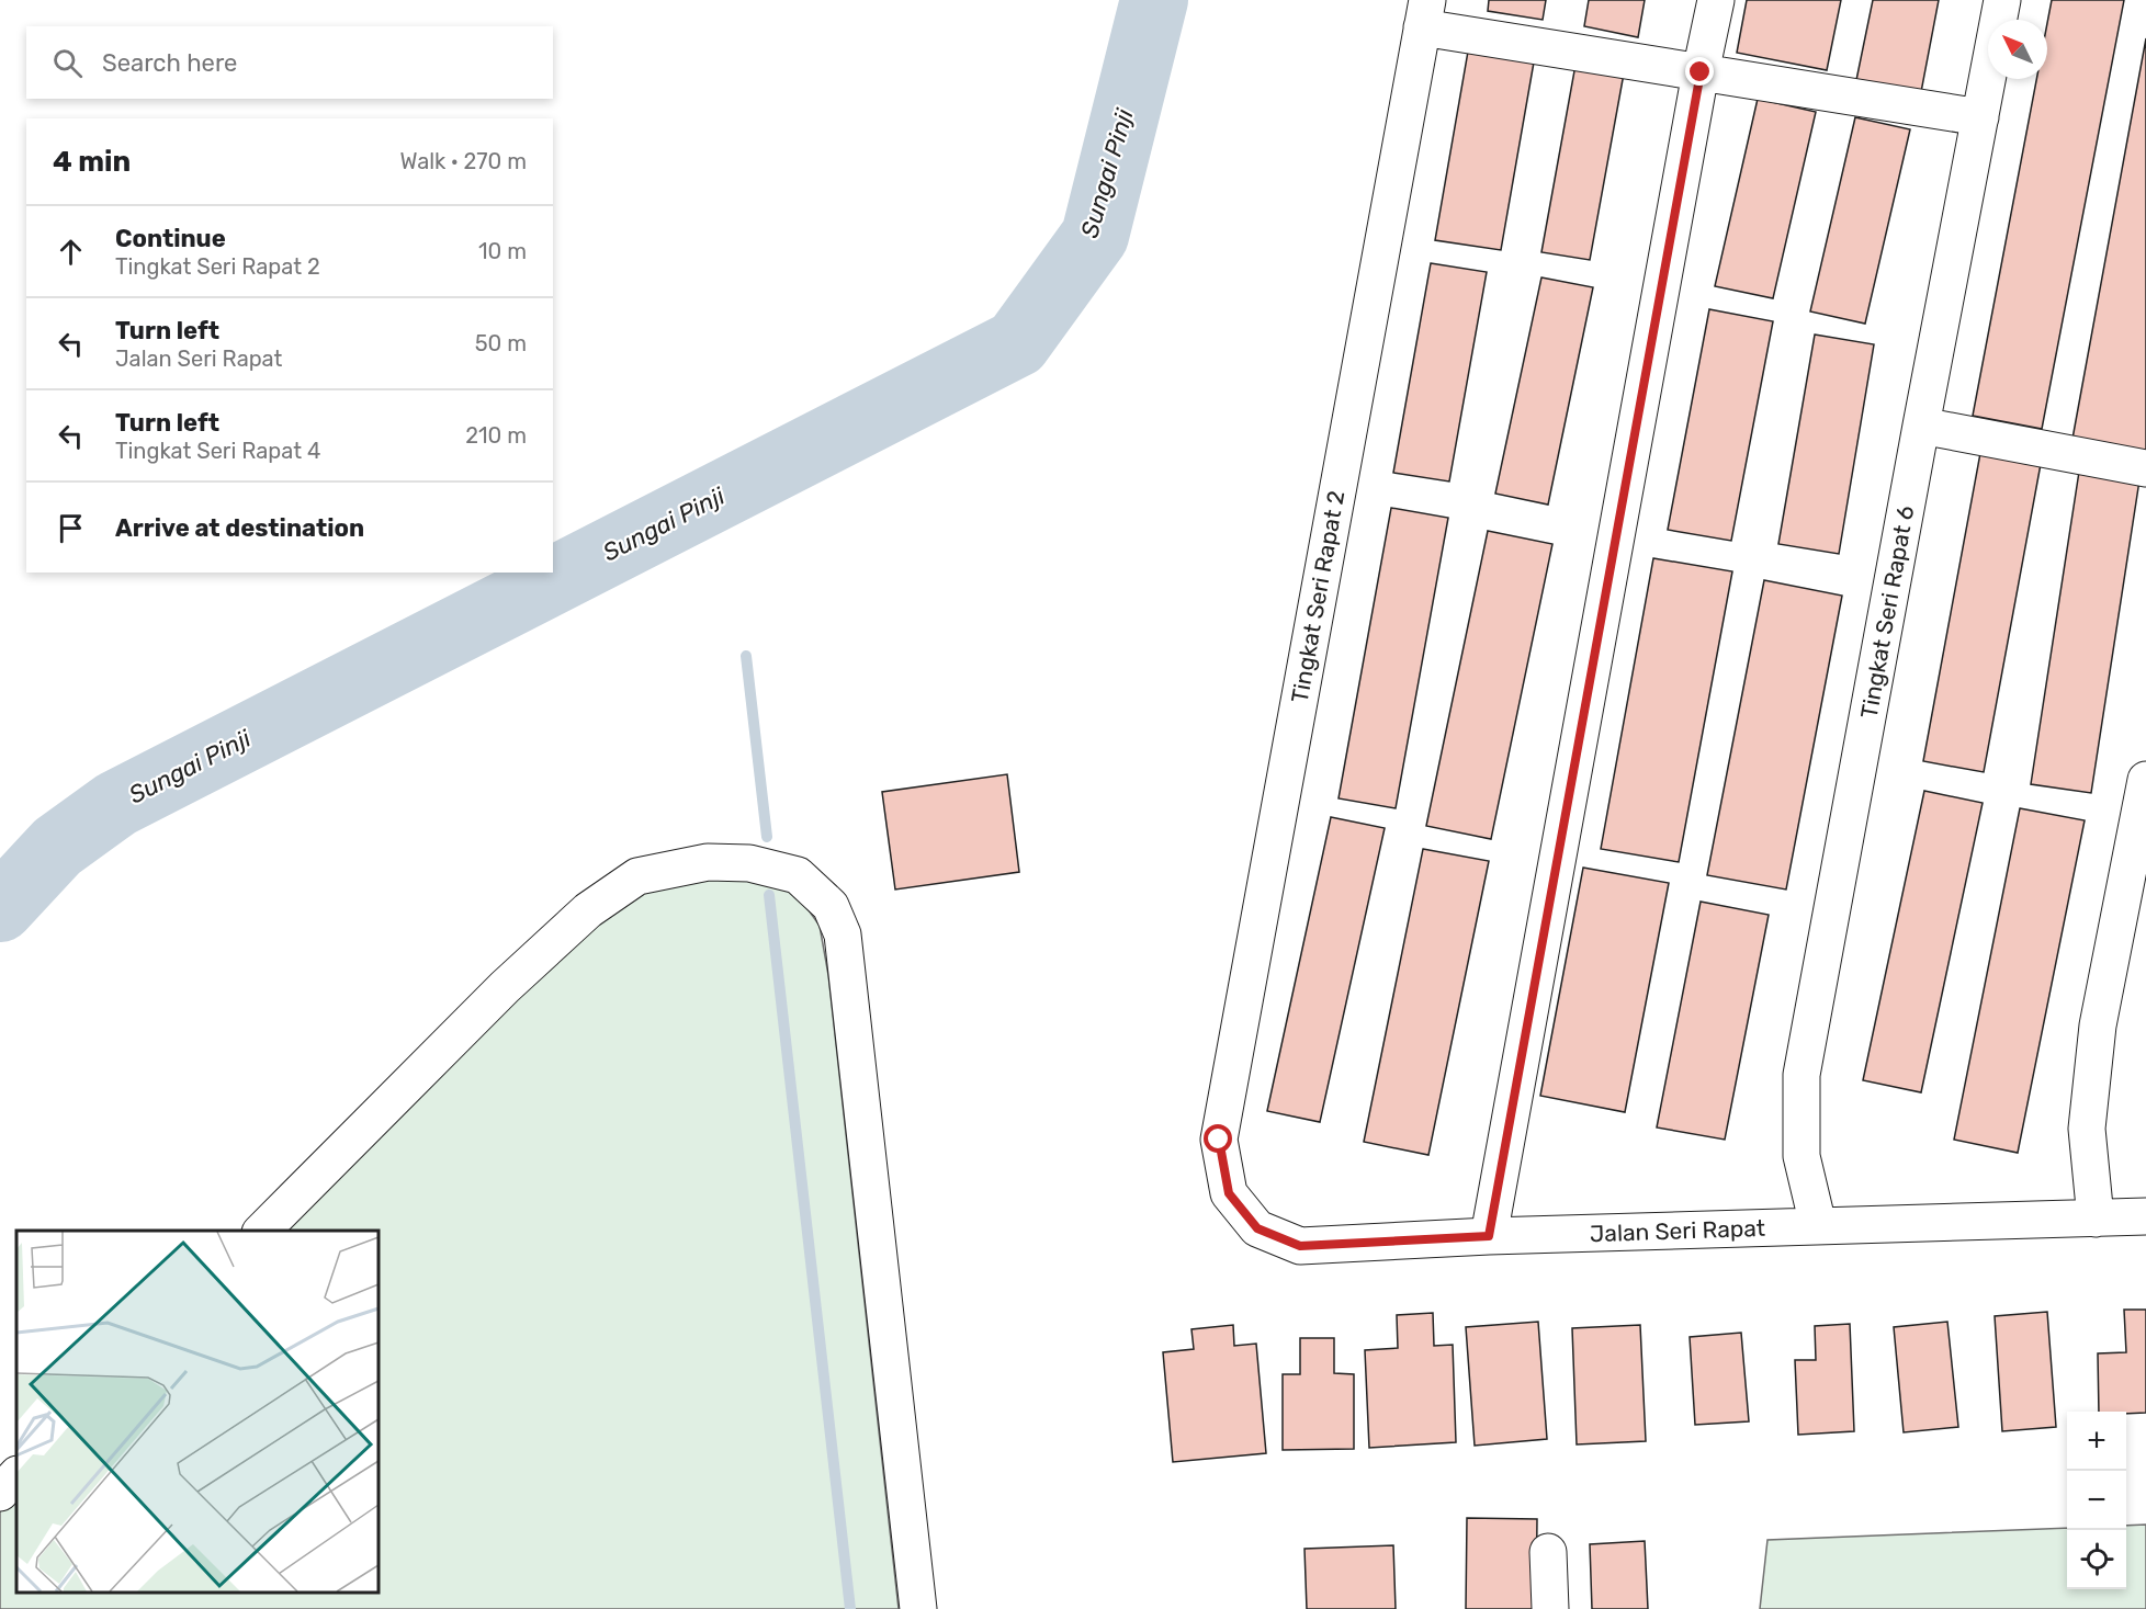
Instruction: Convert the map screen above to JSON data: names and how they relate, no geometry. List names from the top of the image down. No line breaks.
{"streets":{"street":["Tingkat Seri Rapat 2","Tingkat Seri Rapat 6","Jalan Seri Rapat"]},"crossings":[["Tingkat Seri Rapat 2","Jalan Seri Rapat"],["Tingkat Seri Rapat 6","Jalan Seri Rapat"]],"water":["Sungai Pinji"],"north":"top left","page":{"search":"Search here","heading":["4 min","Walk · 270 m"],"list":[["Continue","Tingkat Seri Rapat 2","10 m"],["Turn left","Jalan Seri Rapat","50 m"],["Turn left","Tingkat Seri Rapat 4","210 m"],"Arrive at destination"],"map_buttons":["+","−"]}}
